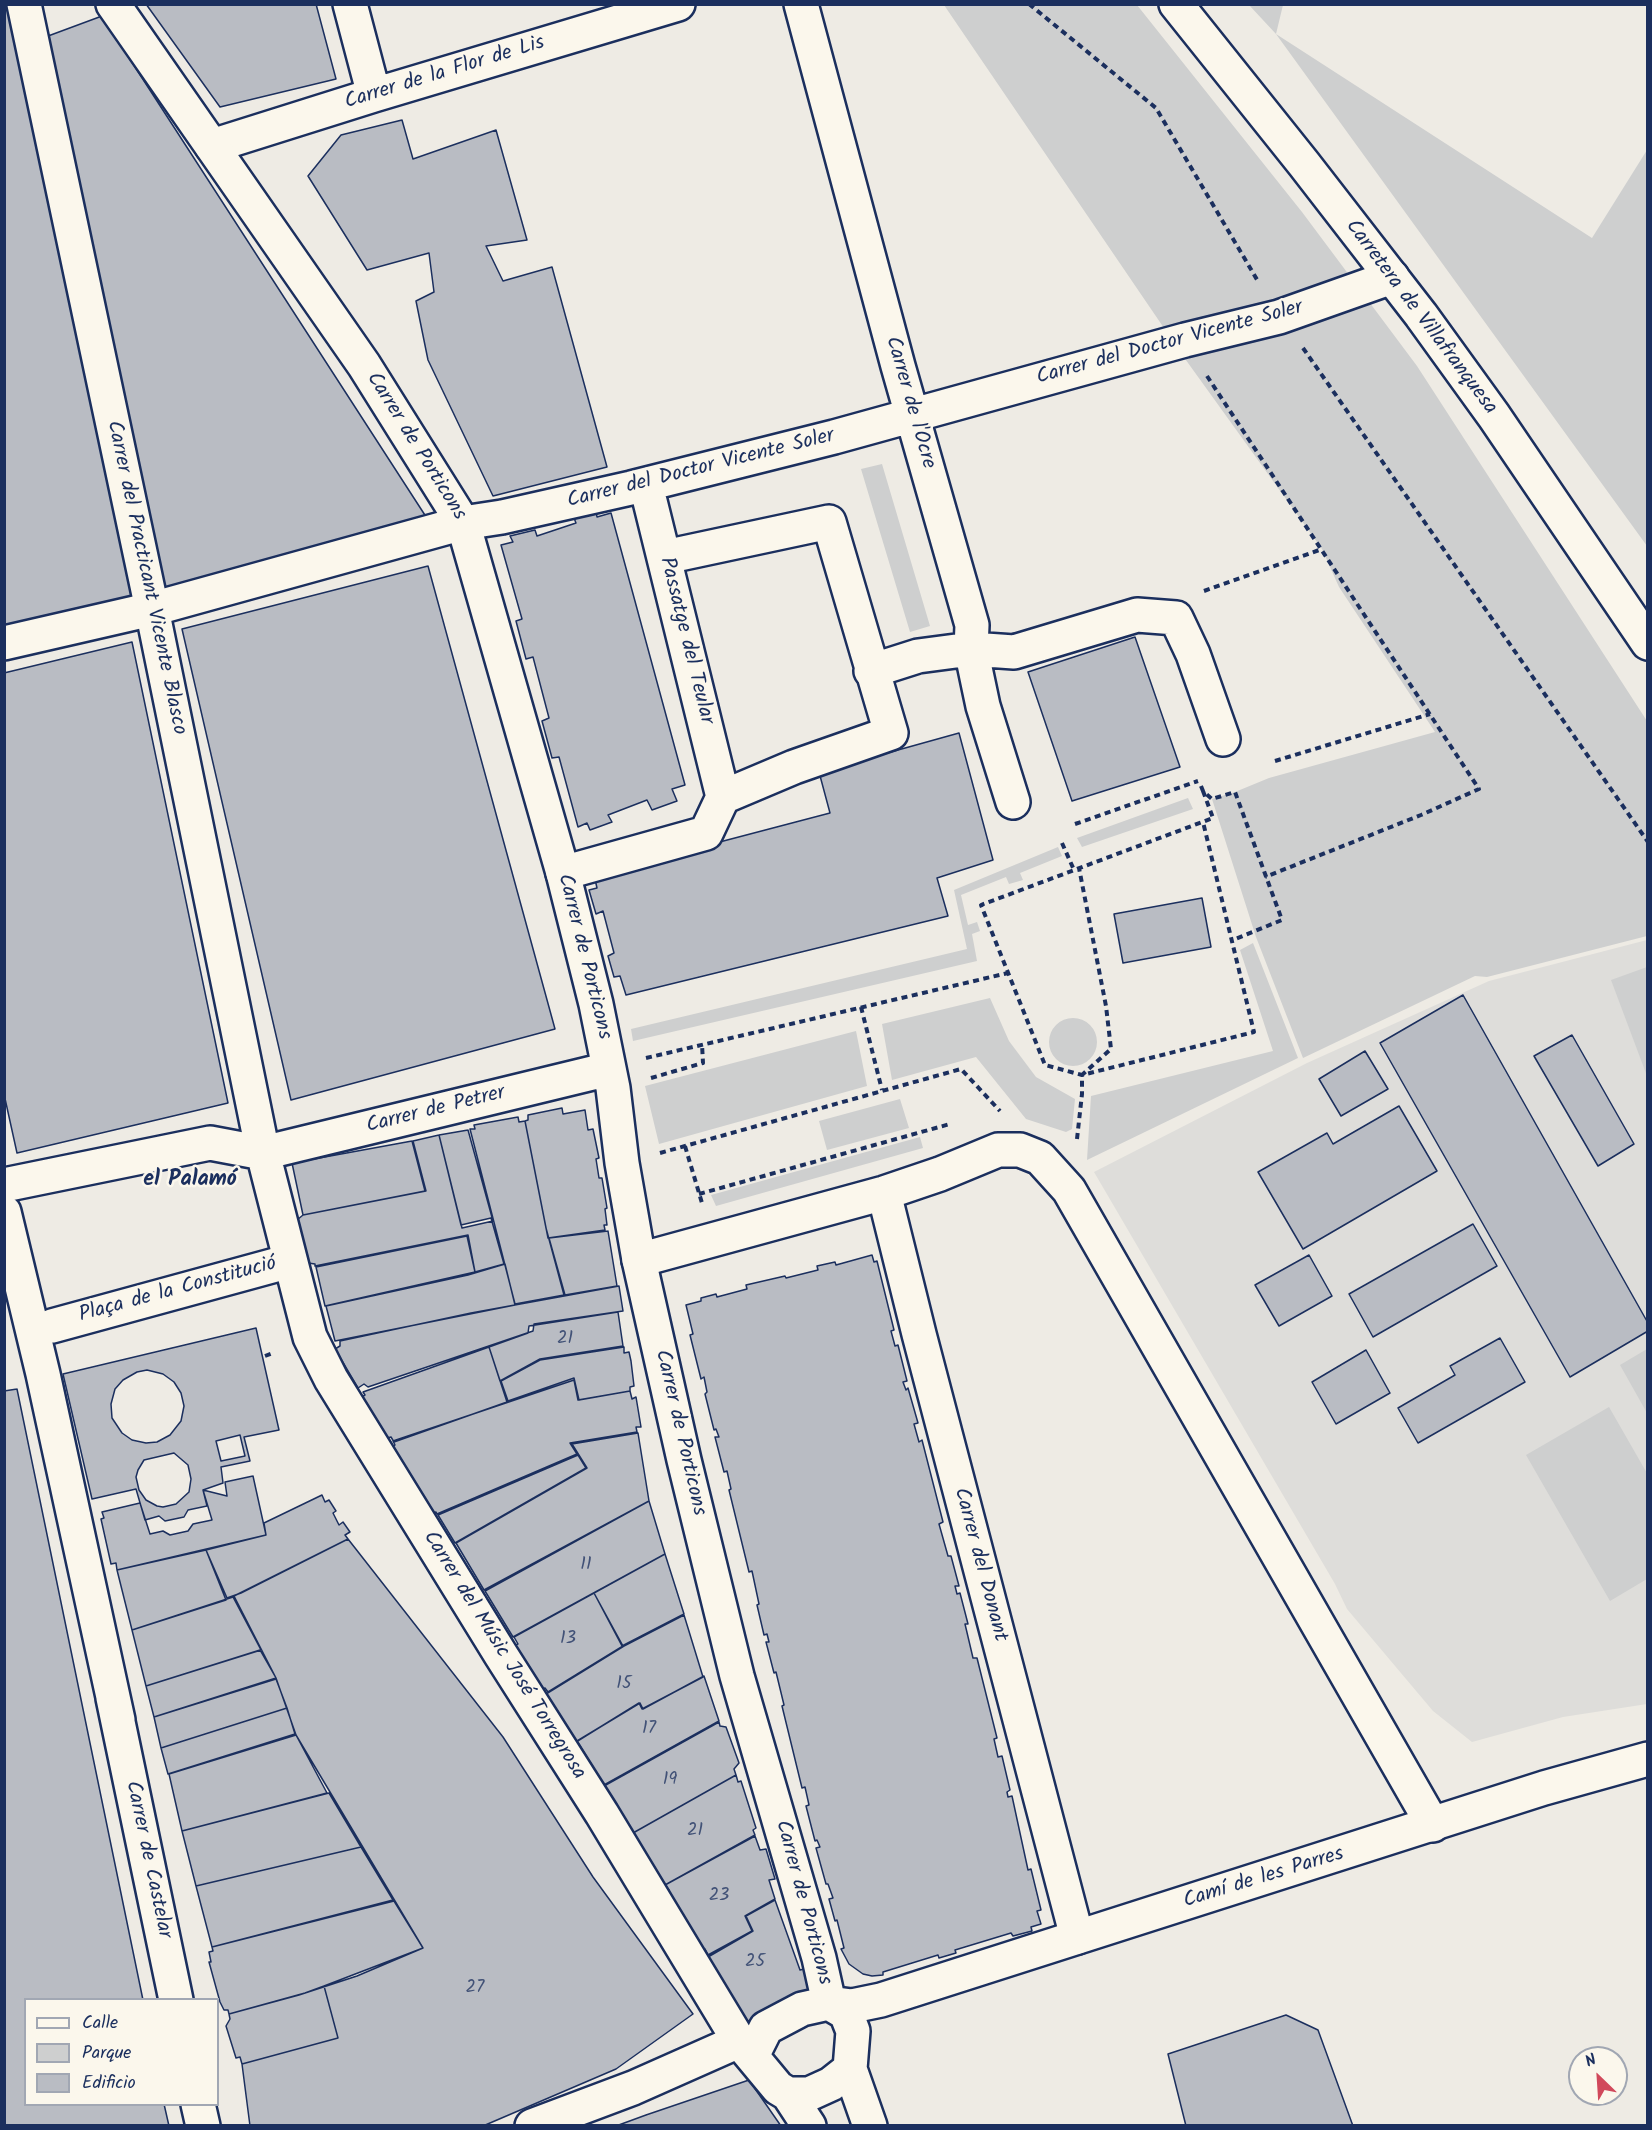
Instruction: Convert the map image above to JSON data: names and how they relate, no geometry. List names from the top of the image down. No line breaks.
{"streets":{"street":["Carrer de la Flor de Lis","Carretera de Villafranquesa","Carrer del Doctor Vicente Soler","Carrer de l'Ocre","Carrer de Porticons","Carrer del Practicant Vicente Blasco","Passatge del Teular","Carrer de Petrer","Plaça de la Constitució","Carrer del Donant","Carrer del Músic José Torregrosa","Carrer de Castelar","Camí de les Parres"]},"crossings":[["Carrer de la Flor de Lis","Carrer de Porticons"],["Carretera de Villafranquesa","Carrer del Doctor Vicente Soler"],["Carrer del Doctor Vicente Soler","Carrer de l'Ocre"],["Carrer del Doctor Vicente Soler","Carrer de Porticons"],["Carrer del Doctor Vicente Soler","Carrer del Practicant Vicente Blasco"],["Carrer del Doctor Vicente Soler","Passatge del Teular"],["Carrer de Porticons","Carrer de Petrer"],["Carrer de Porticons","Carrer del Músic José Torregrosa"],["Carrer de Porticons","Camí de les Parres"],["Carrer del Practicant Vicente Blasco","Carrer de Petrer"],["Carrer del Practicant Vicente Blasco","Plaça de la Constitució"],["Carrer de Petrer","Plaça de la Constitució"],["Plaça de la Constitució","Carrer del Músic José Torregrosa"],["Carrer del Donant","Camí de les Parres"],["Carrer del Músic José Torregrosa","Camí de les Parres"]],"districts":["el Palamó"],"house_numbers":["21","11","13","15","17","19","21","23","25","27"],"legend":["Calle","Parque","Edificio"],"north":"top left"}
